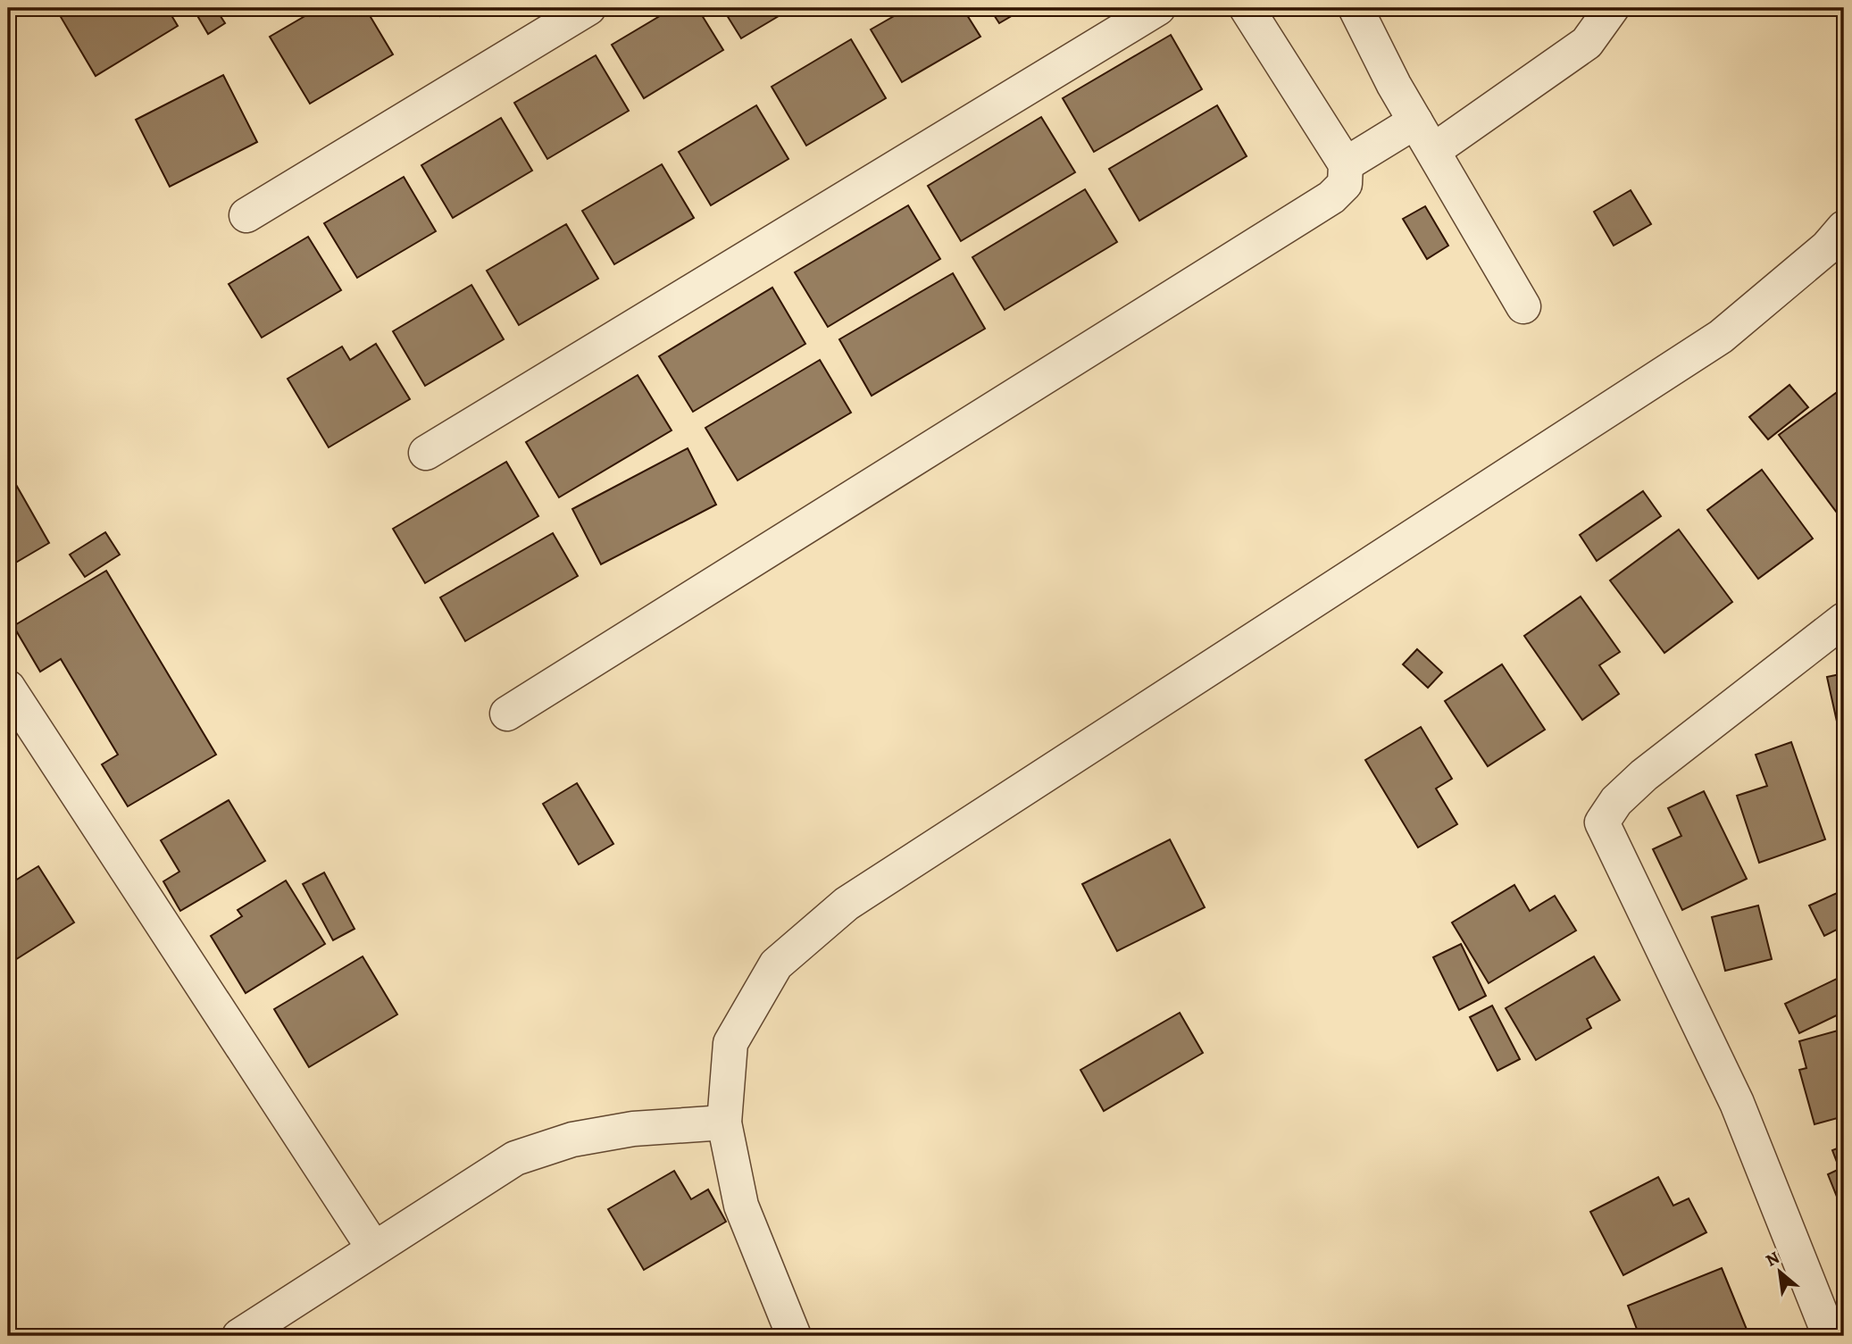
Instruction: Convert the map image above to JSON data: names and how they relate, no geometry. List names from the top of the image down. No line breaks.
{"north":"top left"}
